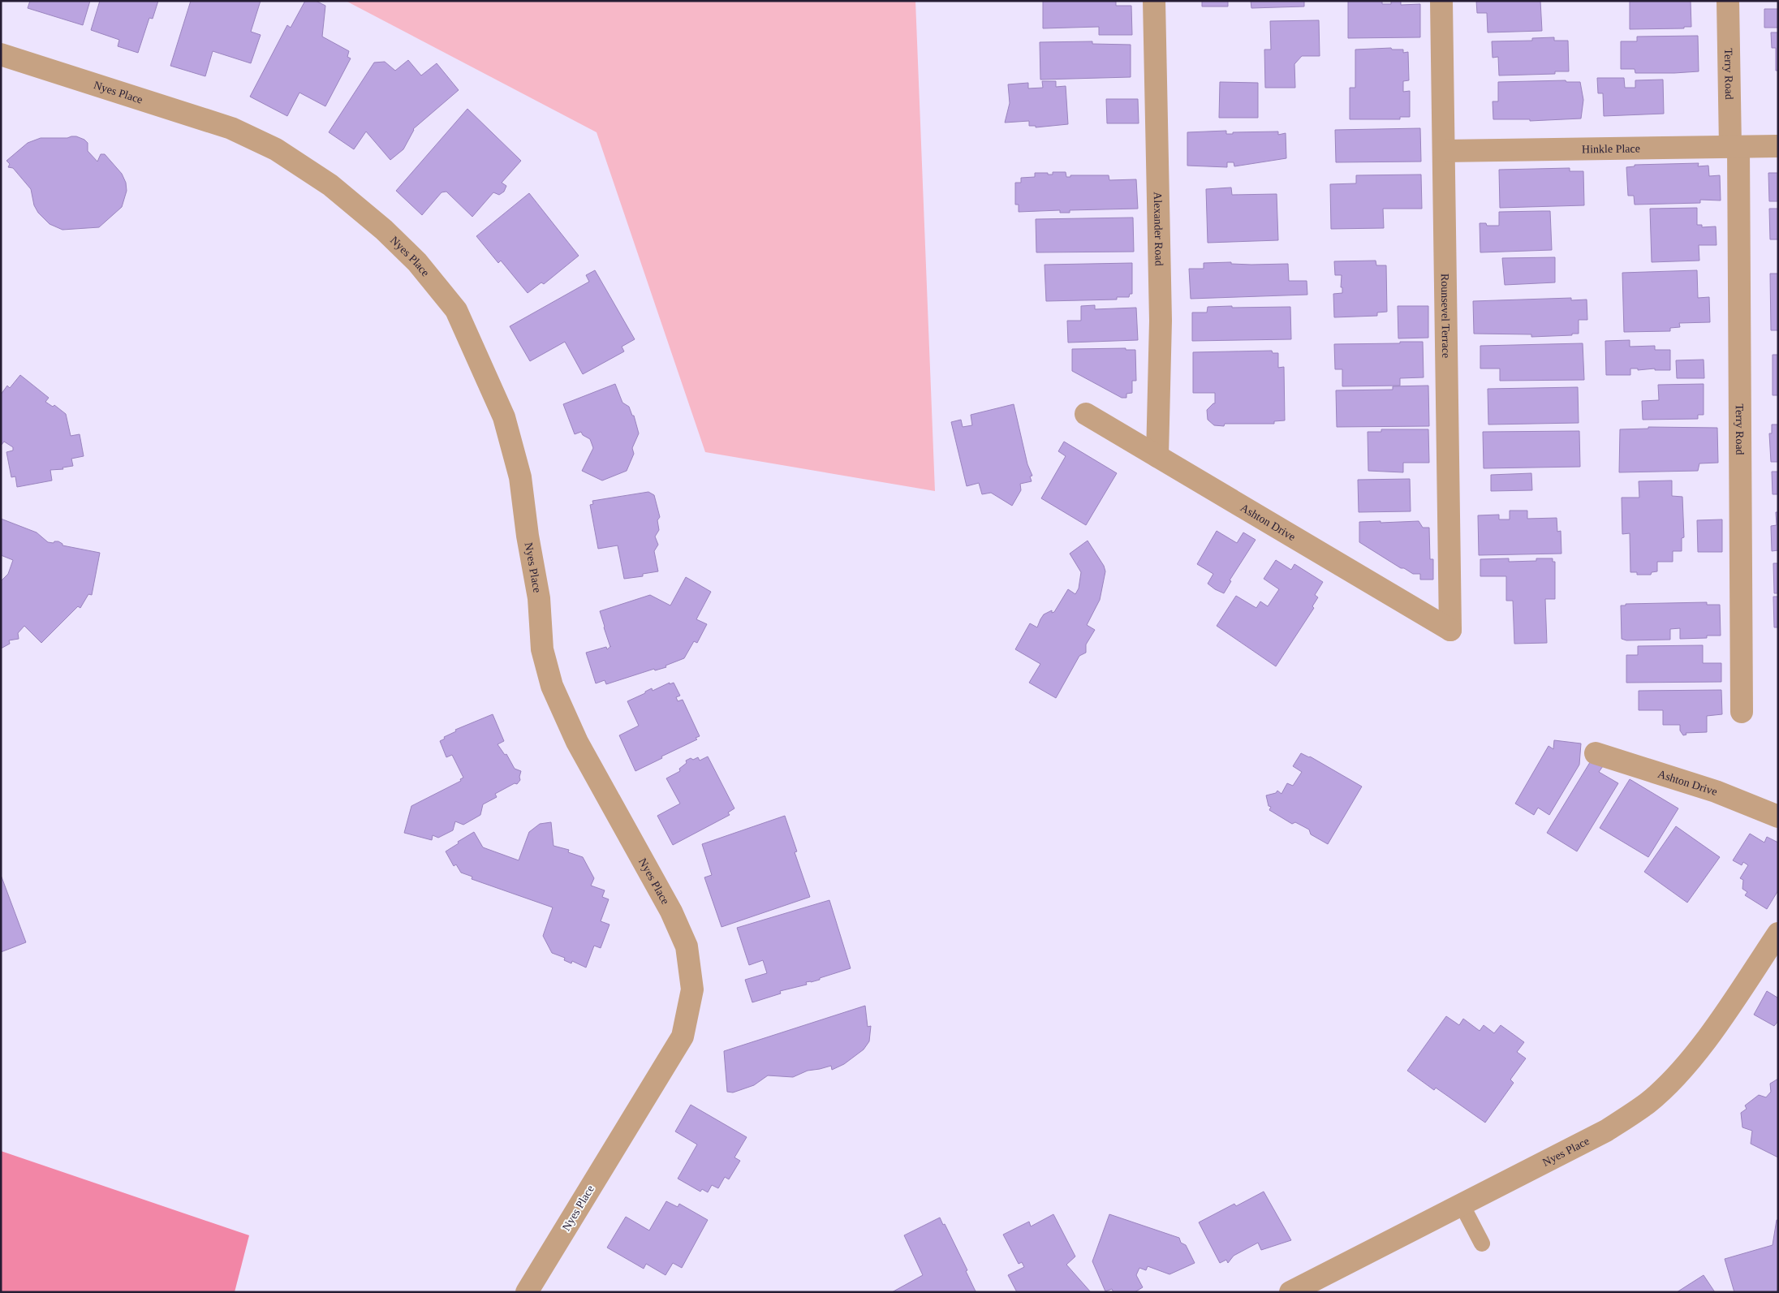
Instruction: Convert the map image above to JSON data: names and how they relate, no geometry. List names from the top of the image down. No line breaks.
{"streets":{"street":["Terry Road","Nyes Place","Hinkle Place","Alexander Road","Rounsevel Terrace","Ashton Drive"]},"crossings":[["Terry Road","Hinkle Place"],["Hinkle Place","Rounsevel Terrace"],["Alexander Road","Ashton Drive"],["Rounsevel Terrace","Ashton Drive"]]}
